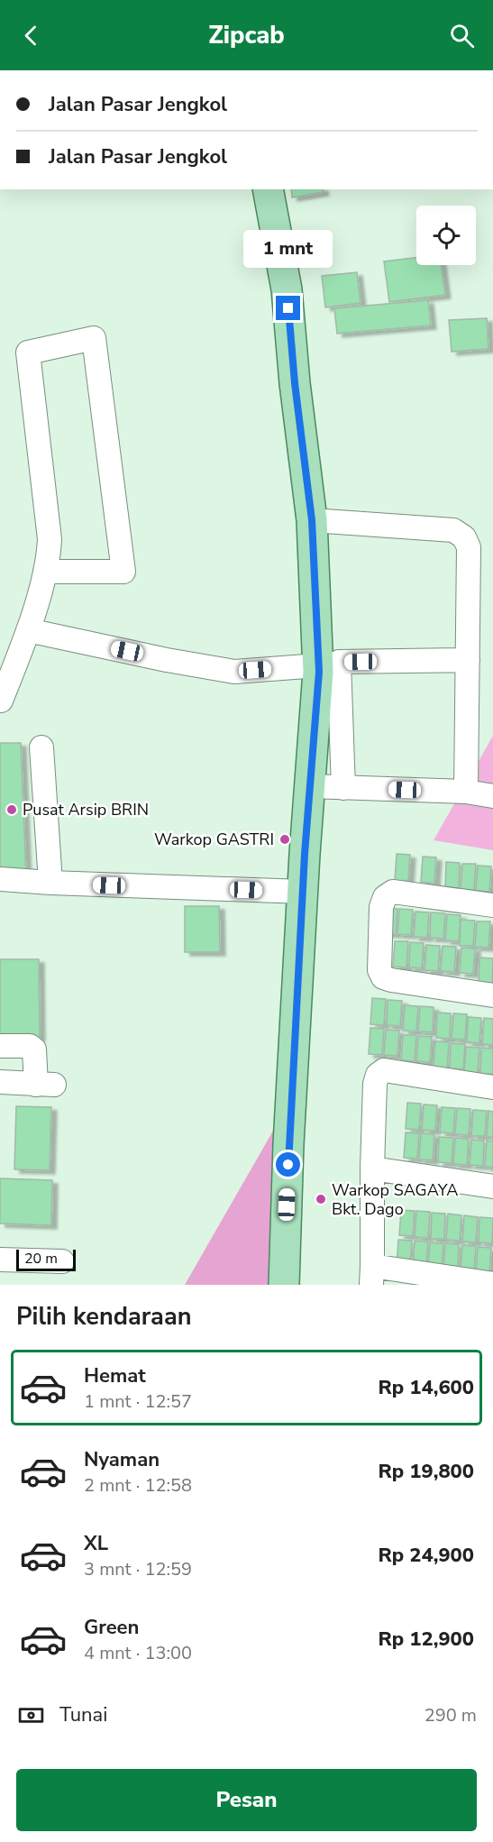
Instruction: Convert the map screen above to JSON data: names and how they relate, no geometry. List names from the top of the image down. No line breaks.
{"places":["Pusat Arsip BRIN","Warkop GASTRI","Warkop SAGAYA Bkt. Dago"],"scale_bar":"20 m","page":{"header":"Zipcab","banner":["Jalan Pasar Jengkol","Jalan Pasar Jengkol"],"bubble":"1 mnt","scale":"20 m","heading":"Pilih kendaraan","list":[{"name":"Hemat","note":"1 mnt · 12:57","value":"Rp 14,600"},{"name":"Nyaman","note":"2 mnt · 12:58","value":"Rp 19,800"},{"name":"XL","note":"3 mnt · 12:59","value":"Rp 24,900"},{"name":"Green","note":"4 mnt · 13:00","value":"Rp 12,900"}],"pay":["Tunai","290 m"],"buttons":"Pesan"}}
